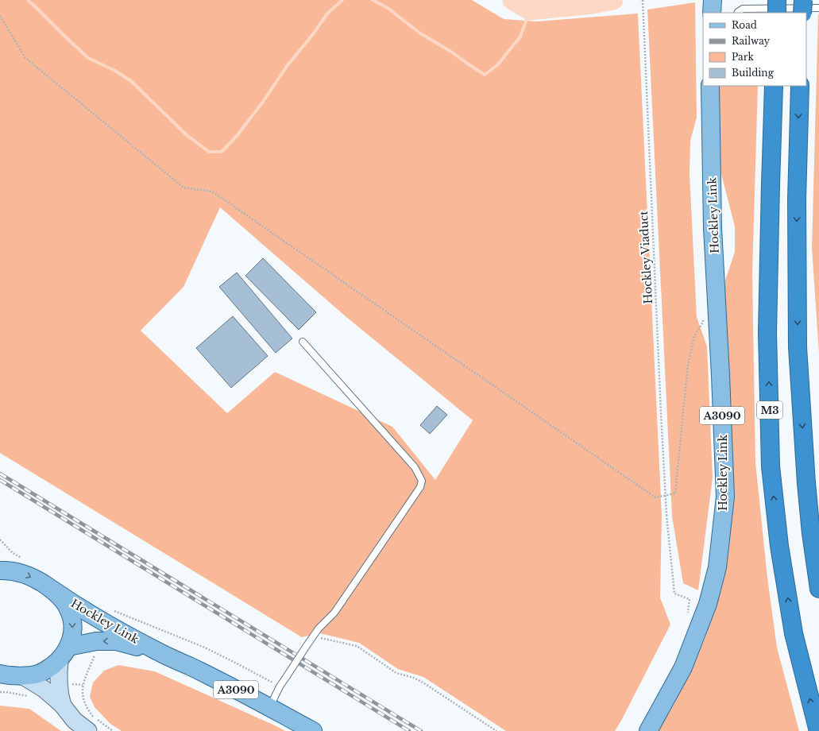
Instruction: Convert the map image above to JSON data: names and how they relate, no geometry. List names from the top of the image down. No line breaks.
{"streets":{"highway":["M3"],"main road":["Hockley Link","A3090"],"path":["Hockley Viaduct"]},"legend":["Road","Railway","Park","Building"]}
